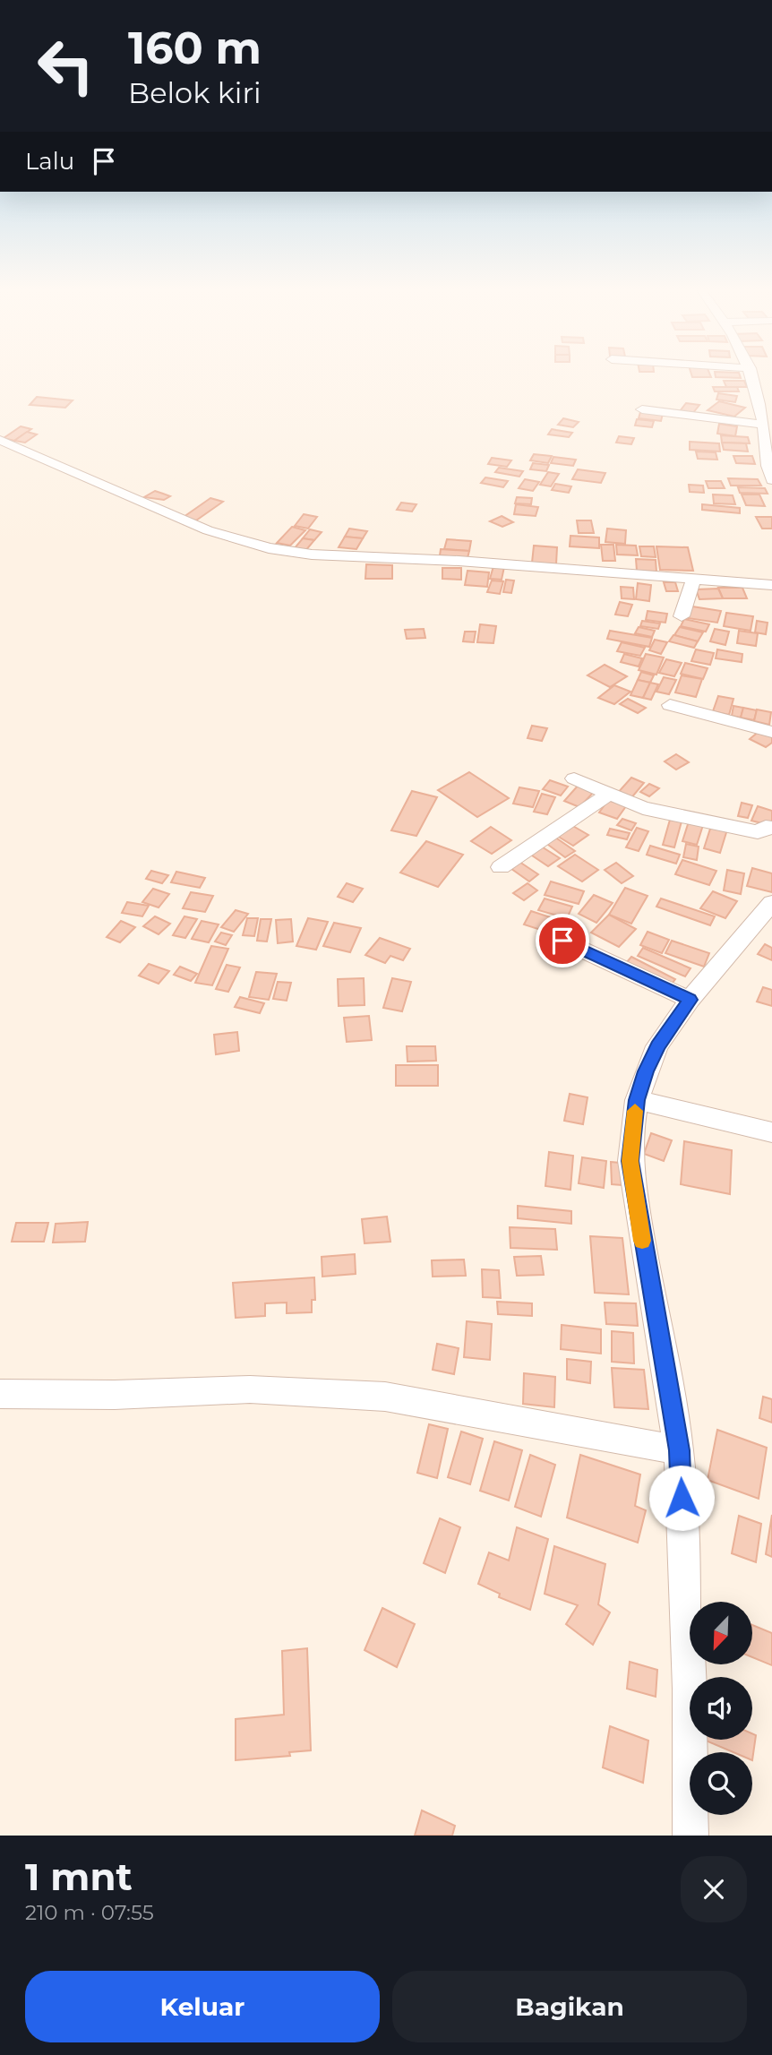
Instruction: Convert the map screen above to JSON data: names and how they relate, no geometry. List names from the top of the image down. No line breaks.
{"north":"bottom left","page":{"turn":["160 m","Belok kiri"],"then":"Lalu","heading":["1 mnt","210 m · 07:55"],"buttons":["Keluar","Bagikan"]}}
